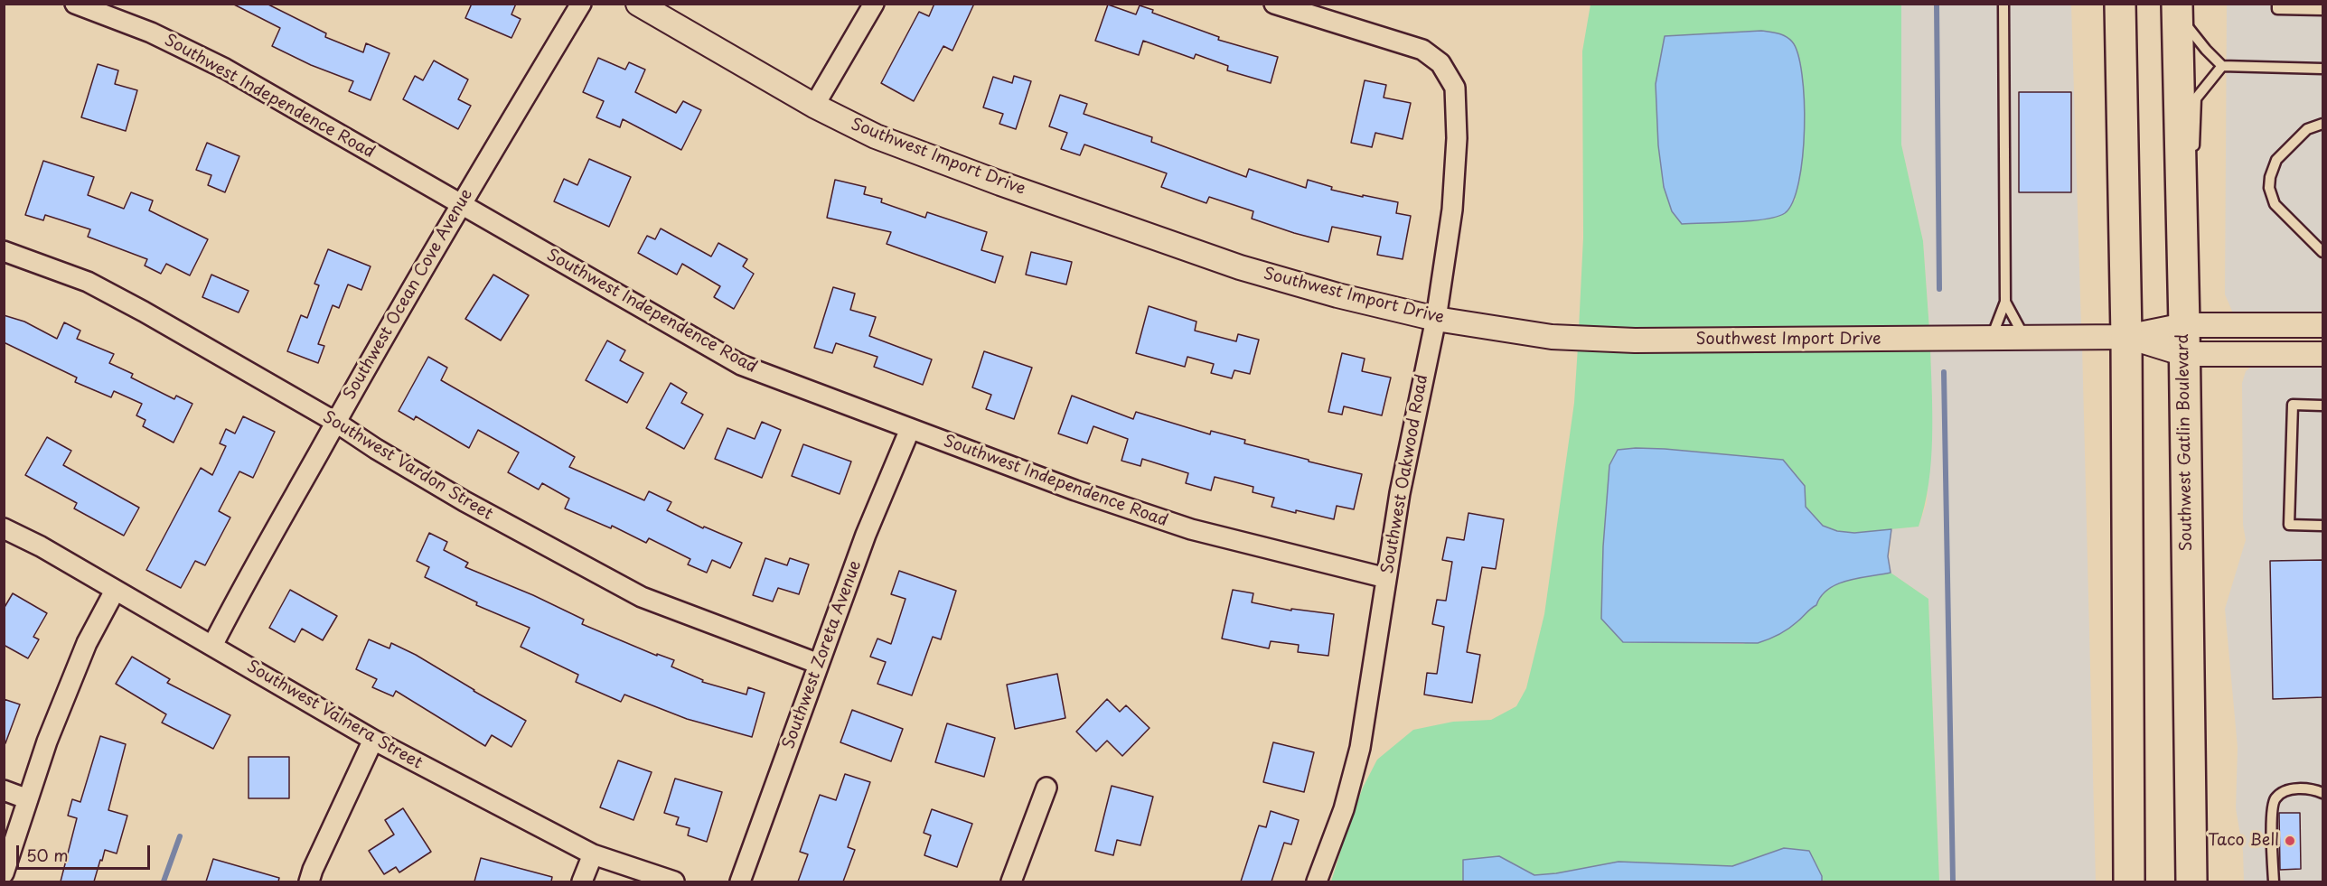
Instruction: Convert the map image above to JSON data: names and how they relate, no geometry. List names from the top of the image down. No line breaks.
{"streets":{"main road":["Southwest Gatlin Boulevard"],"street":["Southwest Independence Road","Southwest Import Drive","Southwest Ocean Cove Avenue","Southwest Vardon Street","Southwest Oakwood Road","Southwest Zoreta Avenue","Southwest Valnera Street"]},"crossings":[["Southwest Independence Road","Southwest Ocean Cove Avenue"],["Southwest Independence Road","Southwest Oakwood Road"],["Southwest Independence Road","Southwest Zoreta Avenue"],["Southwest Import Drive","Southwest Gatlin Boulevard"],["Southwest Import Drive","Southwest Oakwood Road"],["Southwest Ocean Cove Avenue","Southwest Vardon Street"],["Southwest Ocean Cove Avenue","Southwest Valnera Street"],["Southwest Vardon Street","Southwest Zoreta Avenue"]],"places":["Taco Bell"],"scale_bar":"50 m"}
